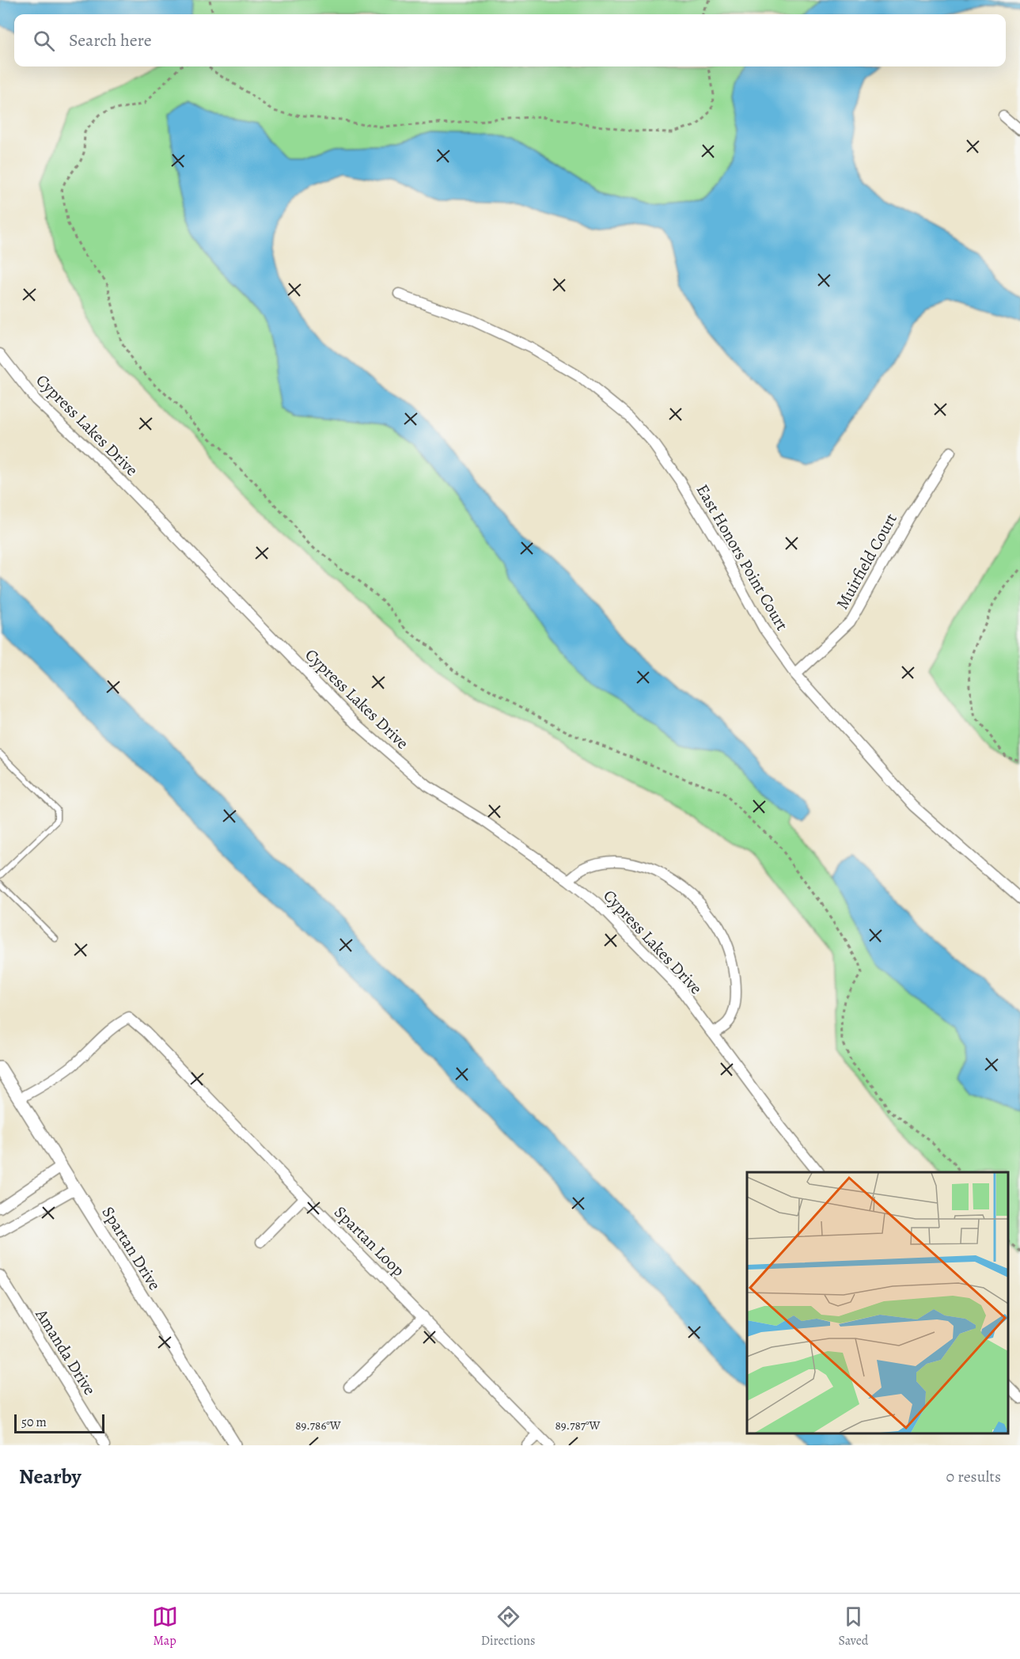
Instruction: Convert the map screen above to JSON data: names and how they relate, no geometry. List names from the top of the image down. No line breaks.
{"streets":{"street":["Cypress Lakes Drive","East Honors Point Court","Muirfield Court","Spartan Loop","Spartan Drive","Amanda Drive"]},"crossings":[["East Honors Point Court","Muirfield Court"],["Spartan Loop","Spartan Drive"]],"scale_bar":"50 m","page":{"search":"Search here","scale":"50 m","heading":["Nearby","0 results"],"nav":["Map","Directions","Saved"]},"coordinates":["89.786°W","89.787°W"]}
